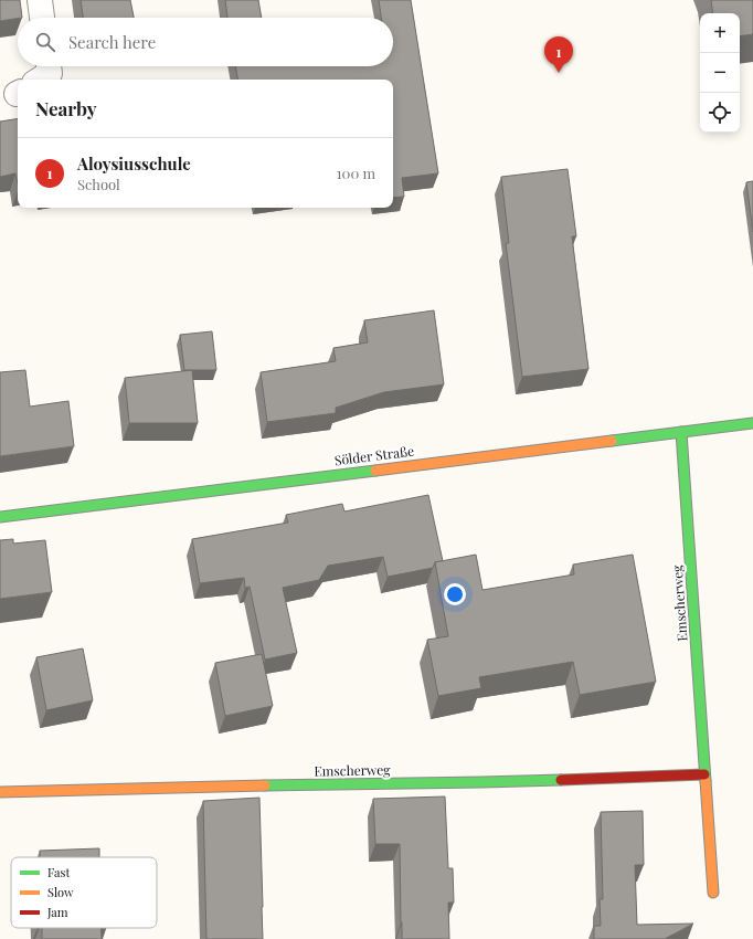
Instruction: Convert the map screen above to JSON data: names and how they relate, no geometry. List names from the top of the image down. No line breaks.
{"streets":{"street":["Sölder Straße","Emscherweg"]},"crossings":[["Sölder Straße","Emscherweg"]],"legend":["Fast","Slow","Jam"],"page":{"map_buttons":["+","−"],"search":"Search here","pins":"1","heading":"Nearby","list":[{"mark":"1","name":"Aloysiusschule","note":"School","value":"100 m"}]}}
